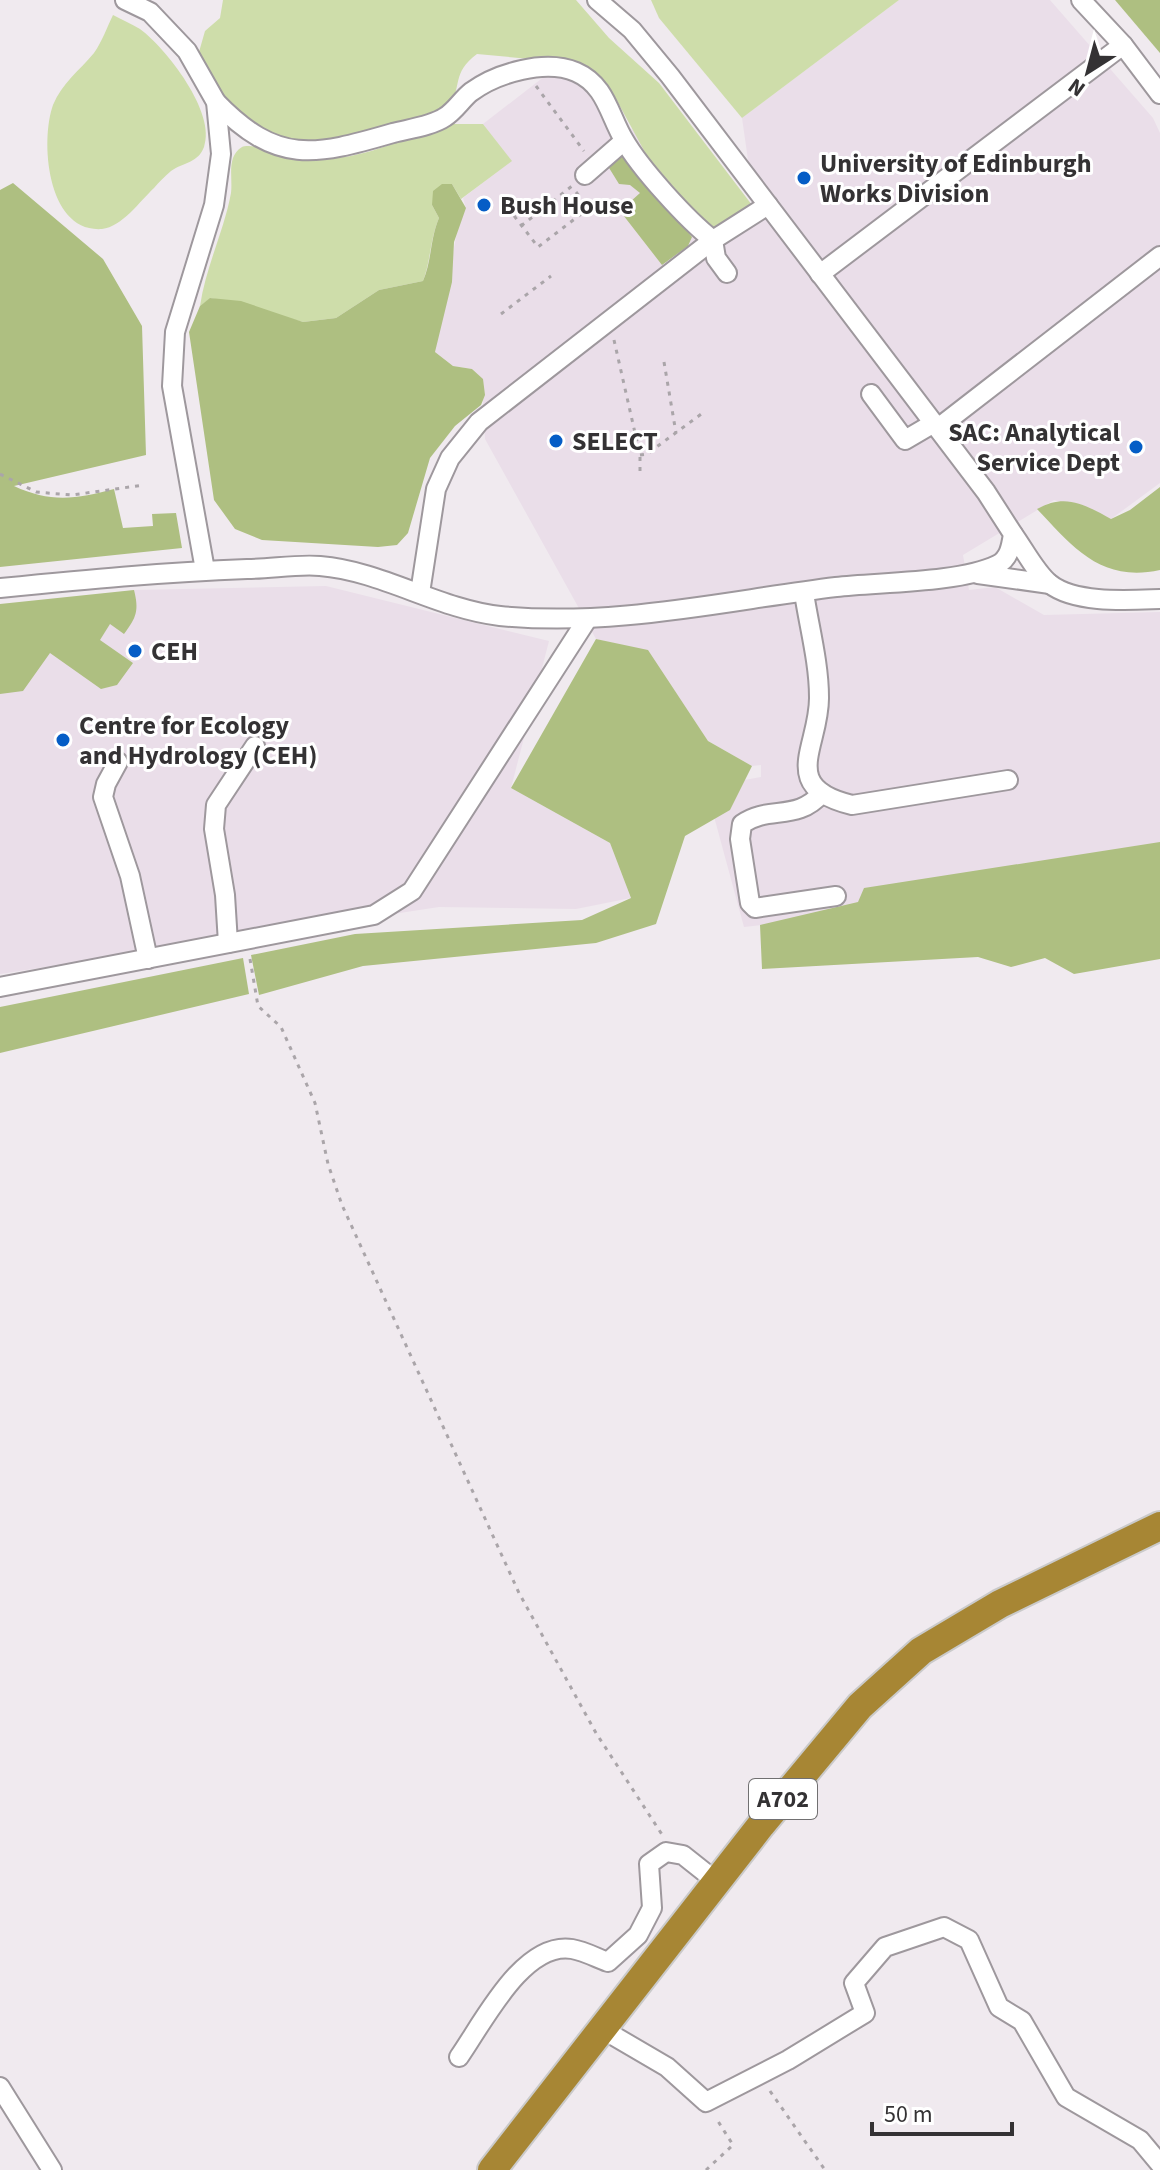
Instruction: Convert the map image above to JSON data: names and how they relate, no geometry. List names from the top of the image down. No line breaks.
{"streets":{"highway":["A702"]},"places":["University of Edinburgh Works Division","Bush House","SELECT","SAC: Analytical Service Dept","CEH","Centre for Ecology and Hydrology (CEH)"],"scale_bar":"50 m","north":"bottom left"}
